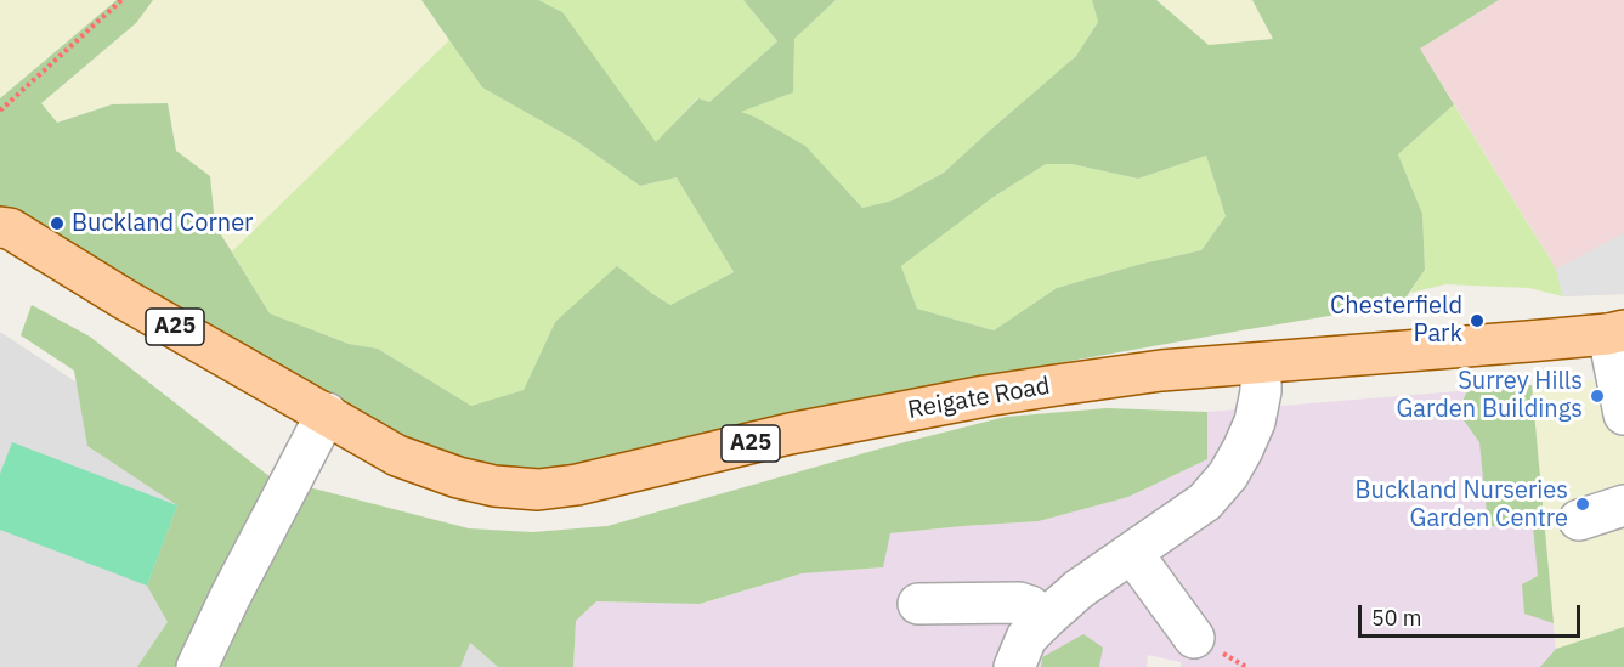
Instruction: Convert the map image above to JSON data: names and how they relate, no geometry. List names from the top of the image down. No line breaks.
{"streets":{"main road":["A25","Reigate Road"]},"crossings":[["A25","Reigate Road"]],"places":["Buckland Corner","Chesterfield Park","Surrey Hills Garden Buildings","Buckland Nurseries Garden Centre"],"scale_bar":"50 m"}
